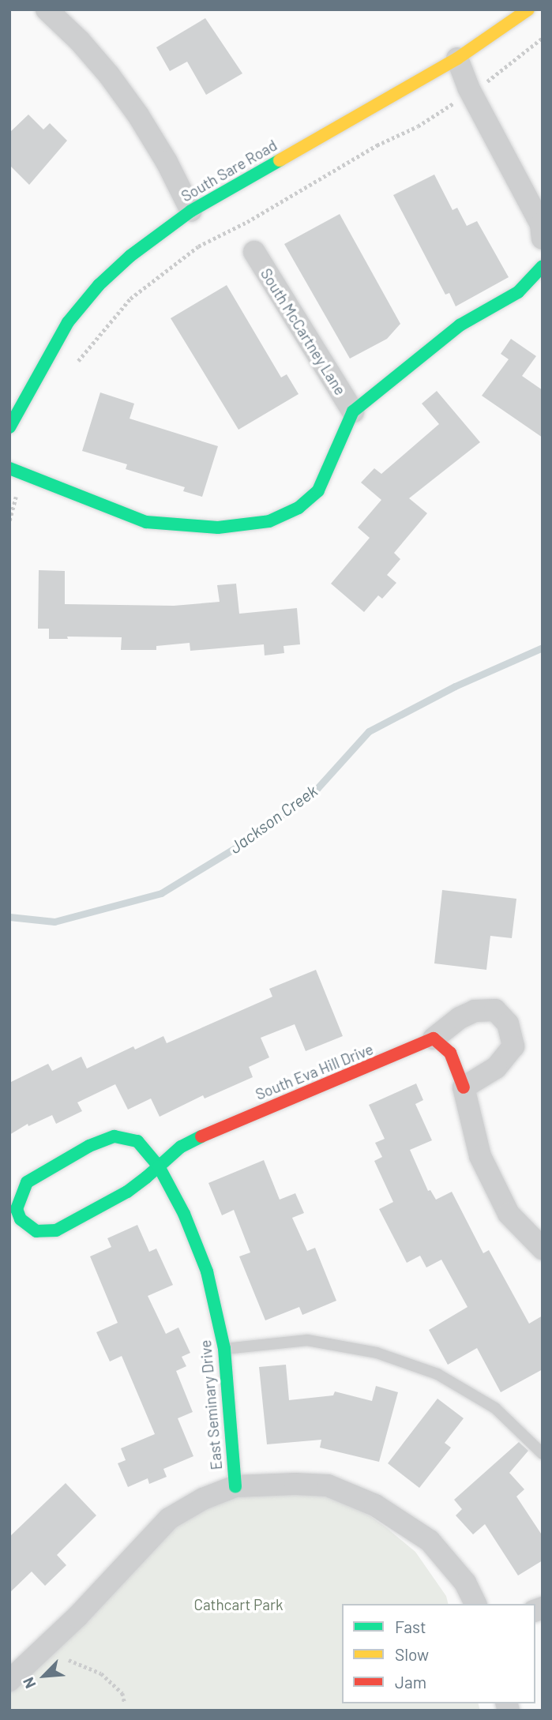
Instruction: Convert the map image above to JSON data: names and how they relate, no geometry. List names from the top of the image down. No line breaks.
{"streets":{"street":["South Sare Road","South McCartney Lane","South Eva Hill Drive","East Seminary Drive"]},"crossings":[["South Eva Hill Drive","East Seminary Drive"]],"water":["Jackson Creek"],"parks":["Cathcart Park"],"legend":["Fast","Slow","Jam"],"north":"bottom left"}
